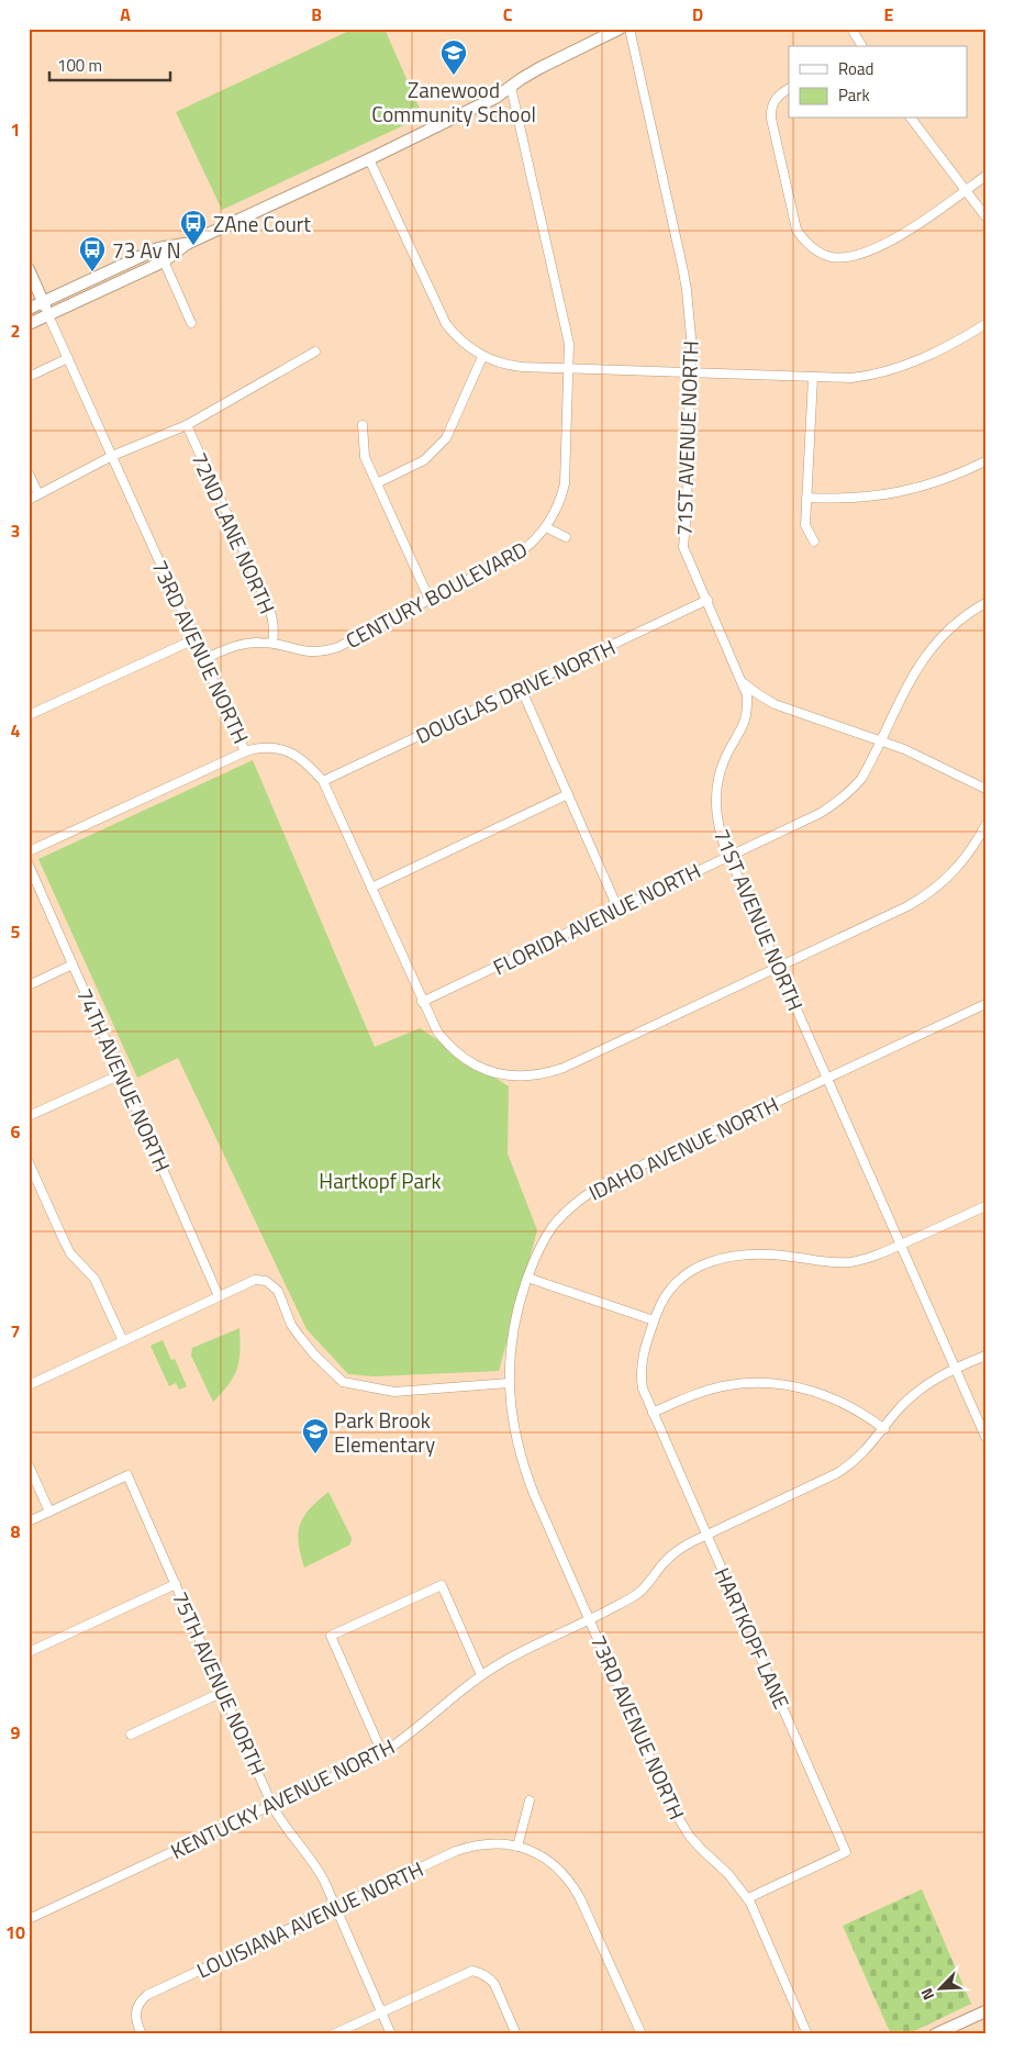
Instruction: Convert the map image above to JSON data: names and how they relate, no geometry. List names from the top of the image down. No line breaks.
{"streets":{"street":["71ST AVENUE NORTH","72ND LANE NORTH","CENTURY BOULEVARD","73RD AVENUE NORTH","DOUGLAS DRIVE NORTH","FLORIDA AVENUE NORTH","74TH AVENUE NORTH","IDAHO AVENUE NORTH","HARTKOPF LANE","75TH AVENUE NORTH","KENTUCKY AVENUE NORTH","LOUISIANA AVENUE NORTH"]},"crossings":[["71ST AVENUE NORTH","73RD AVENUE NORTH"],["71ST AVENUE NORTH","DOUGLAS DRIVE NORTH"],["71ST AVENUE NORTH","FLORIDA AVENUE NORTH"],["71ST AVENUE NORTH","IDAHO AVENUE NORTH"],["71ST AVENUE NORTH","HARTKOPF LANE"],["71ST AVENUE NORTH","KENTUCKY AVENUE NORTH"],["72ND LANE NORTH","CENTURY BOULEVARD"],["CENTURY BOULEVARD","73RD AVENUE NORTH"],["73RD AVENUE NORTH","DOUGLAS DRIVE NORTH"],["73RD AVENUE NORTH","FLORIDA AVENUE NORTH"],["73RD AVENUE NORTH","IDAHO AVENUE NORTH"],["73RD AVENUE NORTH","HARTKOPF LANE"],["73RD AVENUE NORTH","KENTUCKY AVENUE NORTH"],["HARTKOPF LANE","KENTUCKY AVENUE NORTH"],["75TH AVENUE NORTH","KENTUCKY AVENUE NORTH"],["75TH AVENUE NORTH","LOUISIANA AVENUE NORTH"]],"parks":["Hartkopf Park"],"places":{"school or university":["Zanewood Community School","Park Brook Elementary"],"bus stop":["ZAne Court","73 Av N"]},"legend":["Road","Park"],"scale_bar":"100 m","north":"bottom left","grid":{"columns":["A","B","C","D","E"],"rows":["1","2","3","4","5","6","7","8","9","10"]}}
